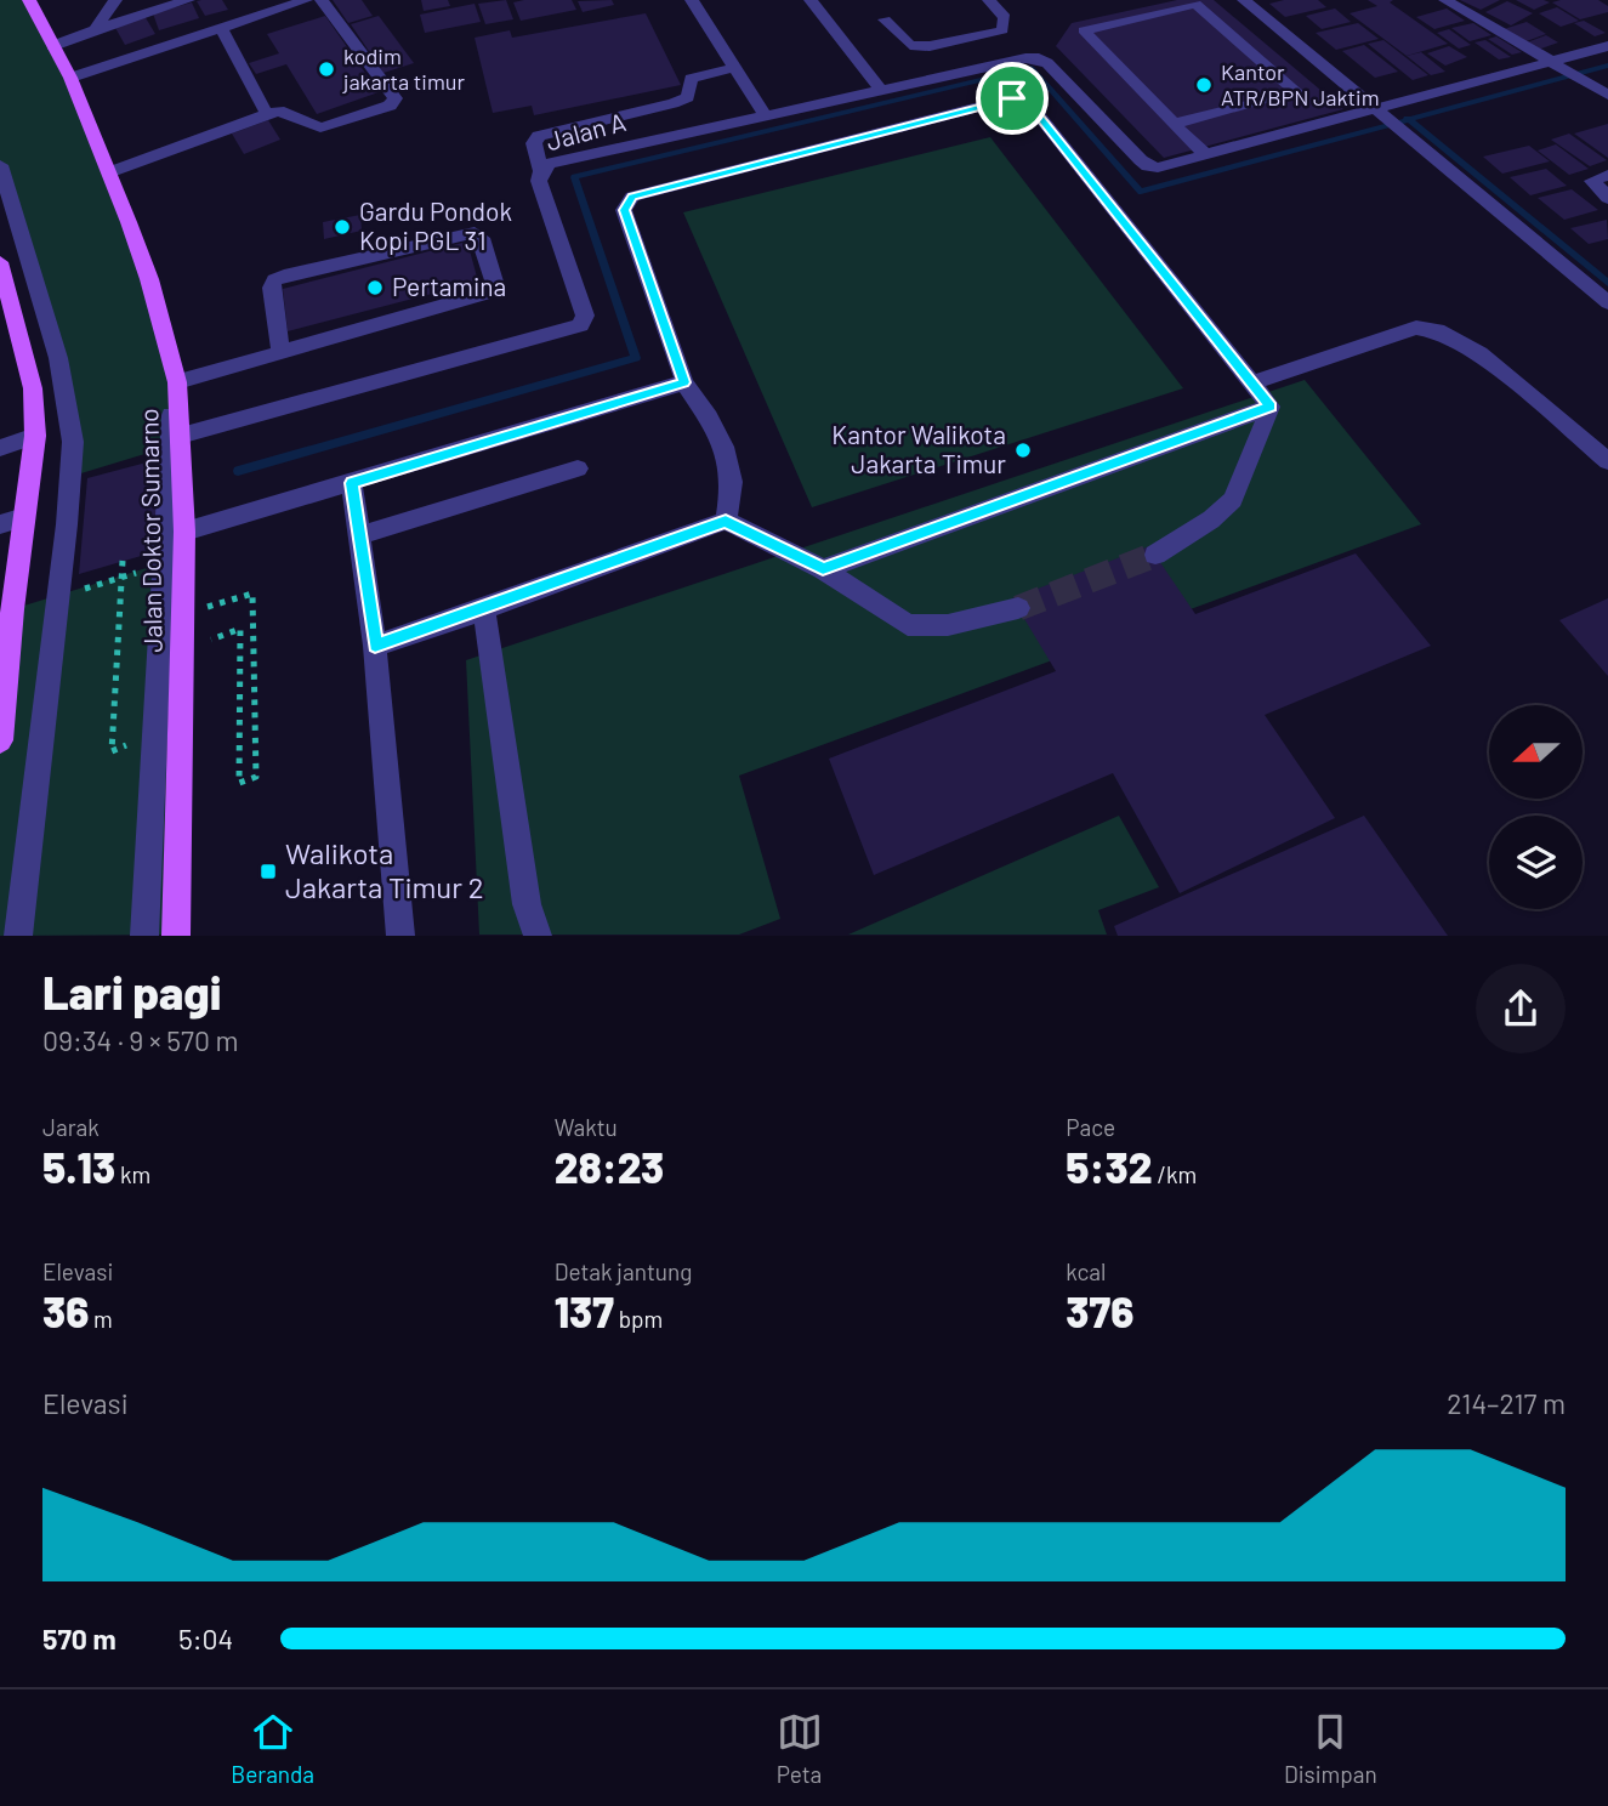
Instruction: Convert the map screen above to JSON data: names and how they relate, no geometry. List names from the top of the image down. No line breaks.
{"streets":{"main road":["Jalan Doktor Sumarno"],"street":["Jalan A"]},"crossings":[["Jalan A","Jalan Doktor Sumarno"]],"places":{"other":["kodim jakarta timur","Kantor ATR/BPN Jaktim","Gardu Pondok Kopi PGL 31","Pertamina","Kantor Walikota Jakarta Timur"],"transit":["Walikota Jakarta Timur 2"]},"north":"left","page":{"heading":["Lari pagi","09:34 · 9 × 570 m"],"stats":[["Jarak","5.13 km"],["Waktu","28:23"],["Pace","5:32 /km"],["Elevasi","36 m"],["Detak jantung","137 bpm"],["kcal","376"]],"chart":["Elevasi","214–217 m"],"list":[{"name":"570 m","note":"5:04"}],"tabs":["Beranda","Peta","Disimpan"]}}
